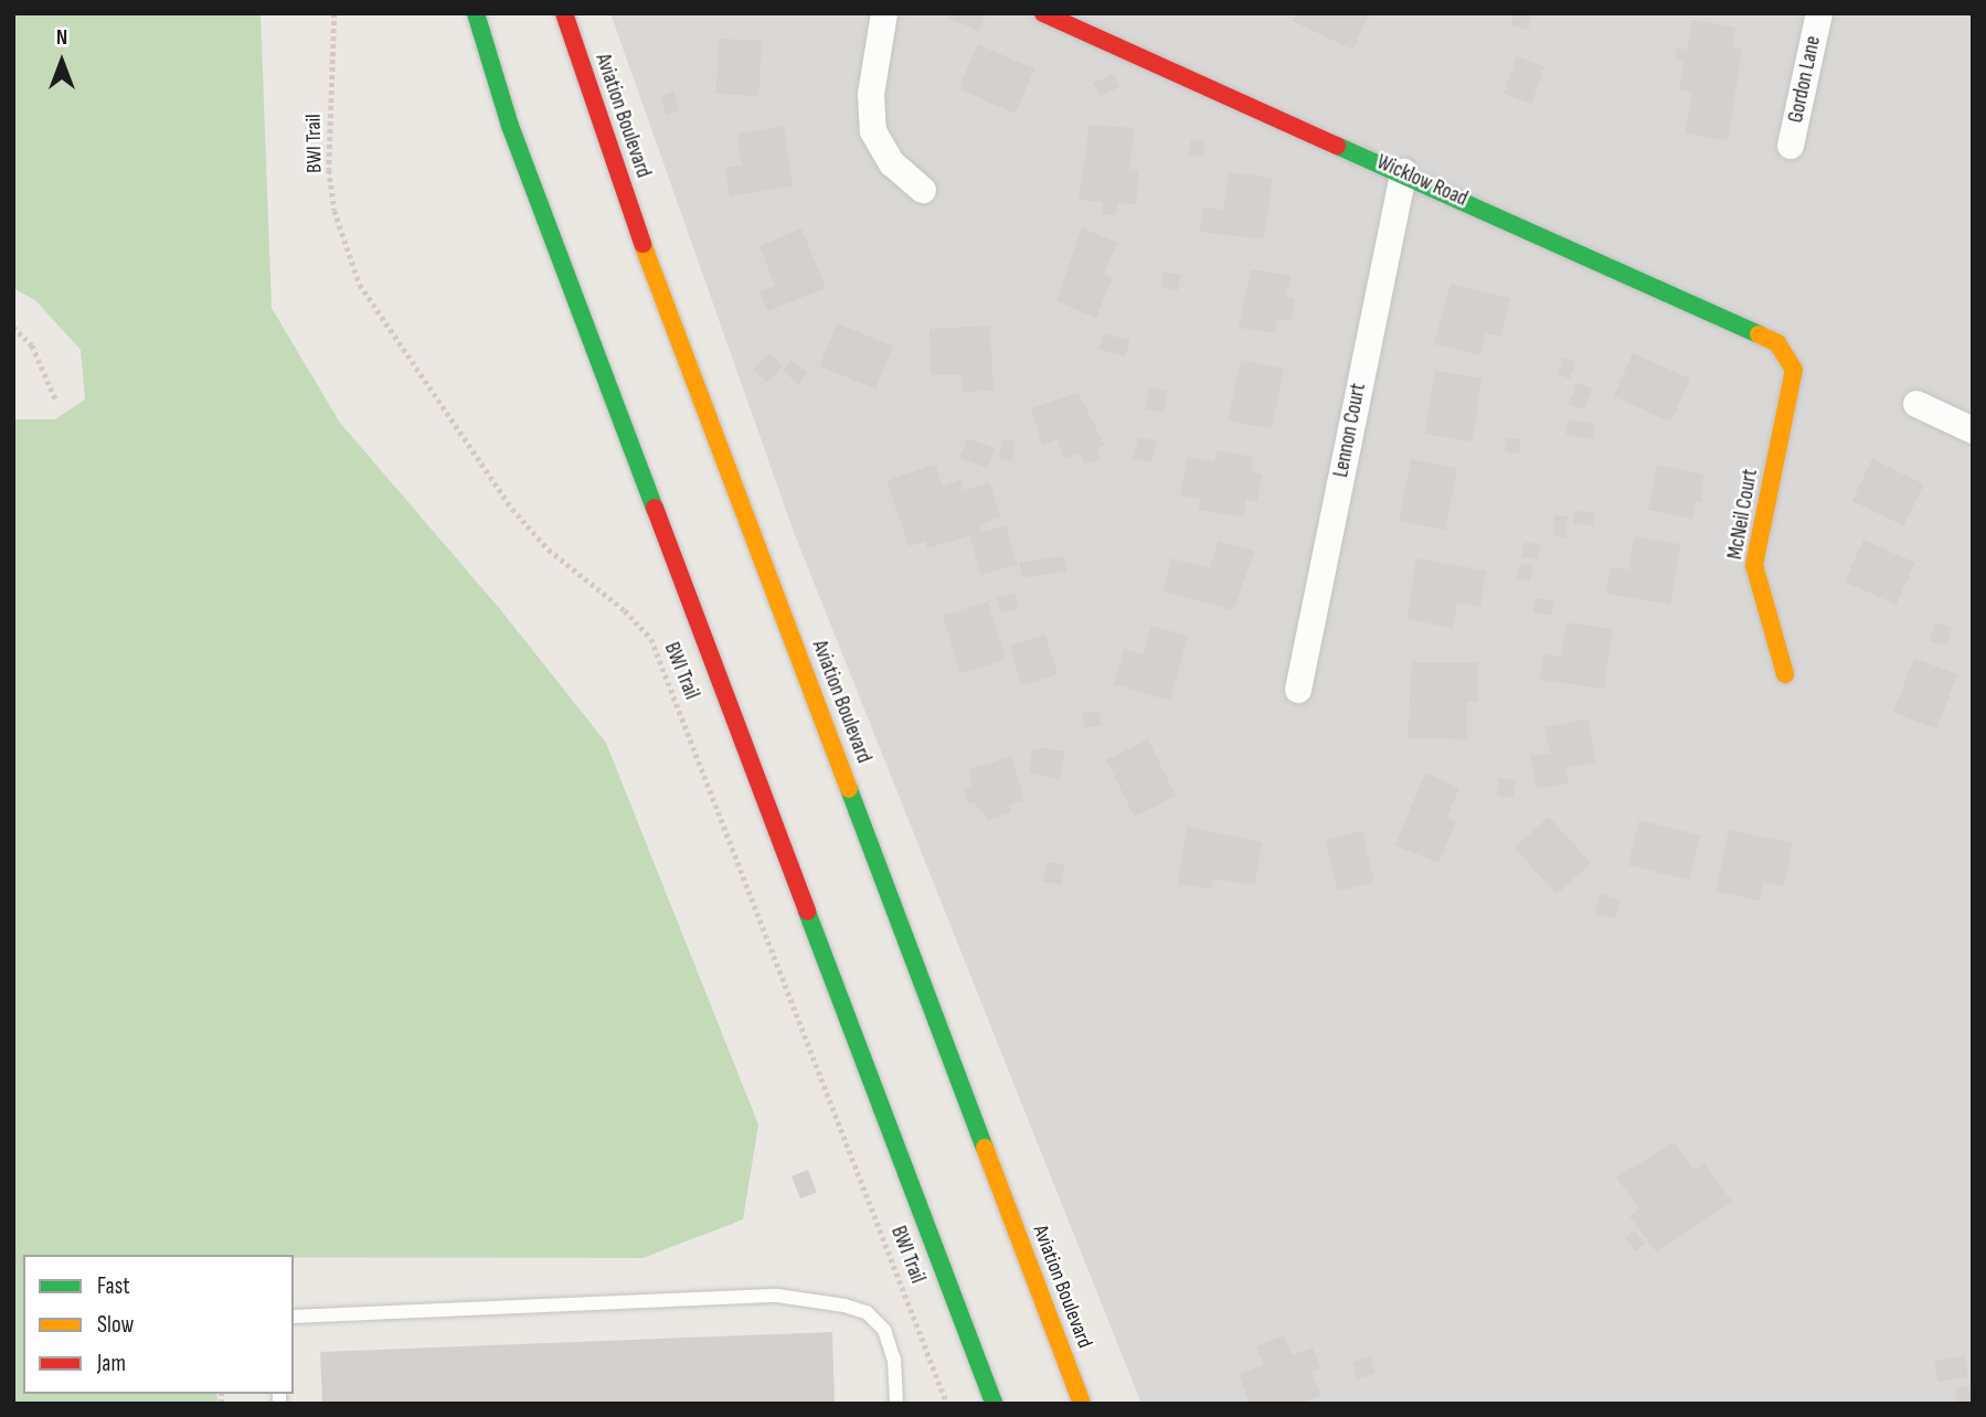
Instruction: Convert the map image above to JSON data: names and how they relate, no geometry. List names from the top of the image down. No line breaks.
{"streets":{"main road":["Aviation Boulevard","Wicklow Road","McNeil Court"],"street":["Gordon Lane","Lennon Court"],"path":["BWI Trail"]},"crossings":[["Wicklow Road","Lennon Court"],["Wicklow Road","McNeil Court"]],"legend":["Fast","Slow","Jam"],"north":"top"}
